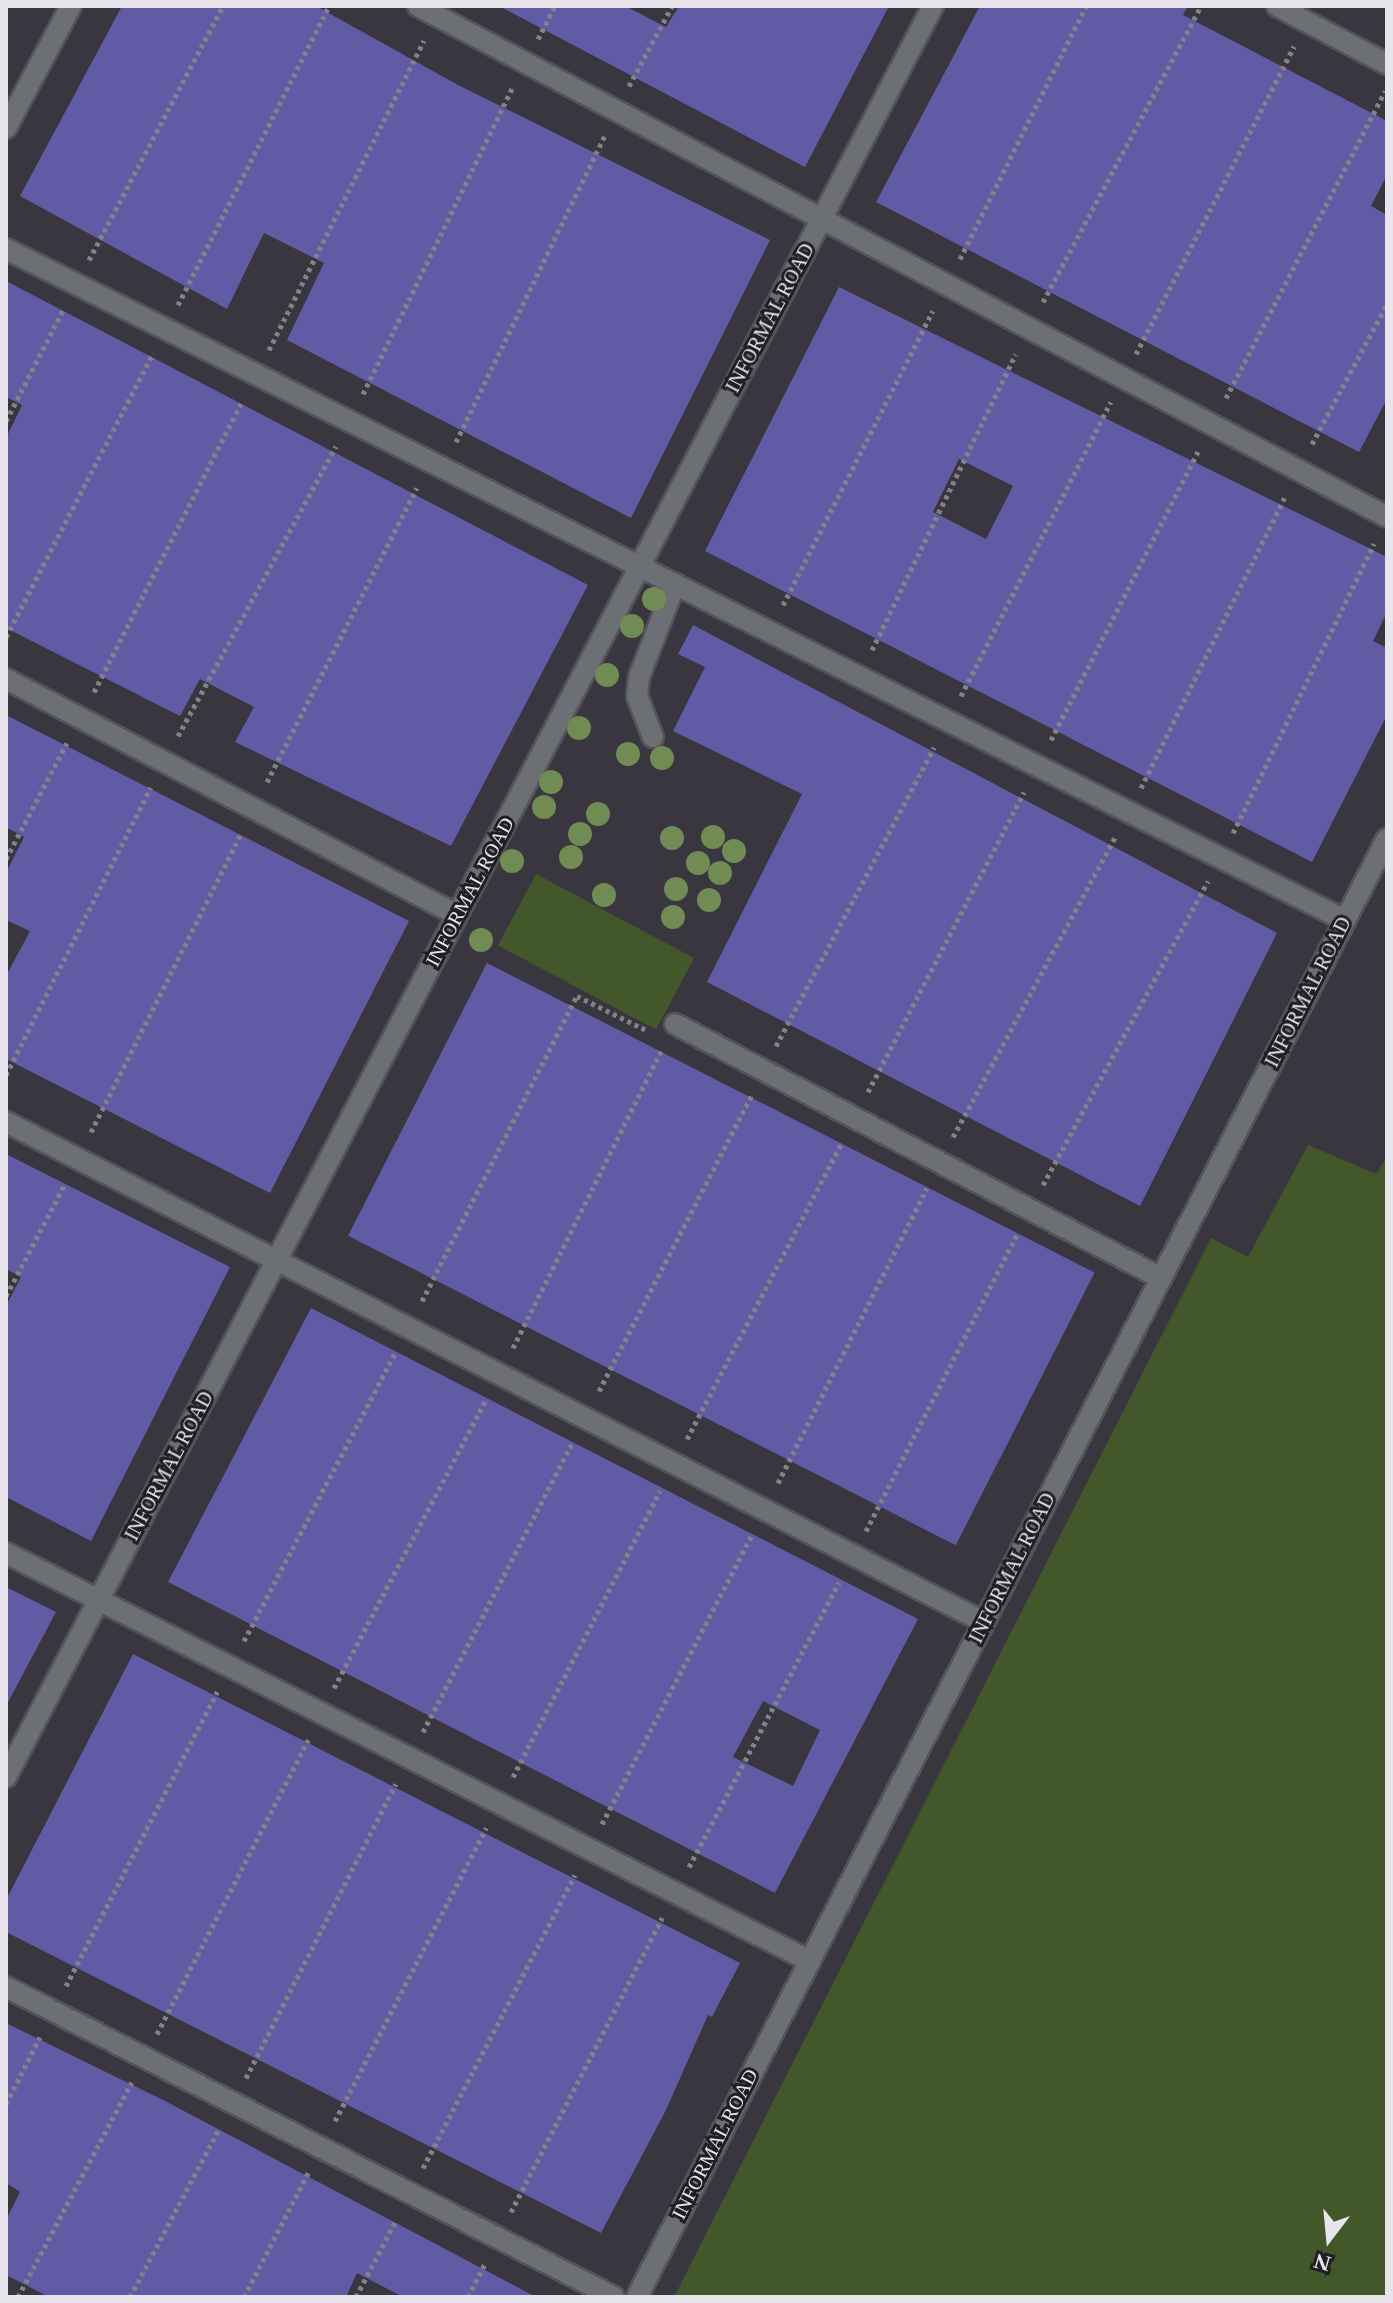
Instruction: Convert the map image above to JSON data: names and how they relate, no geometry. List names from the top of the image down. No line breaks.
{"streets":{"street":["INFORMAL ROAD"]},"north":"bottom"}
